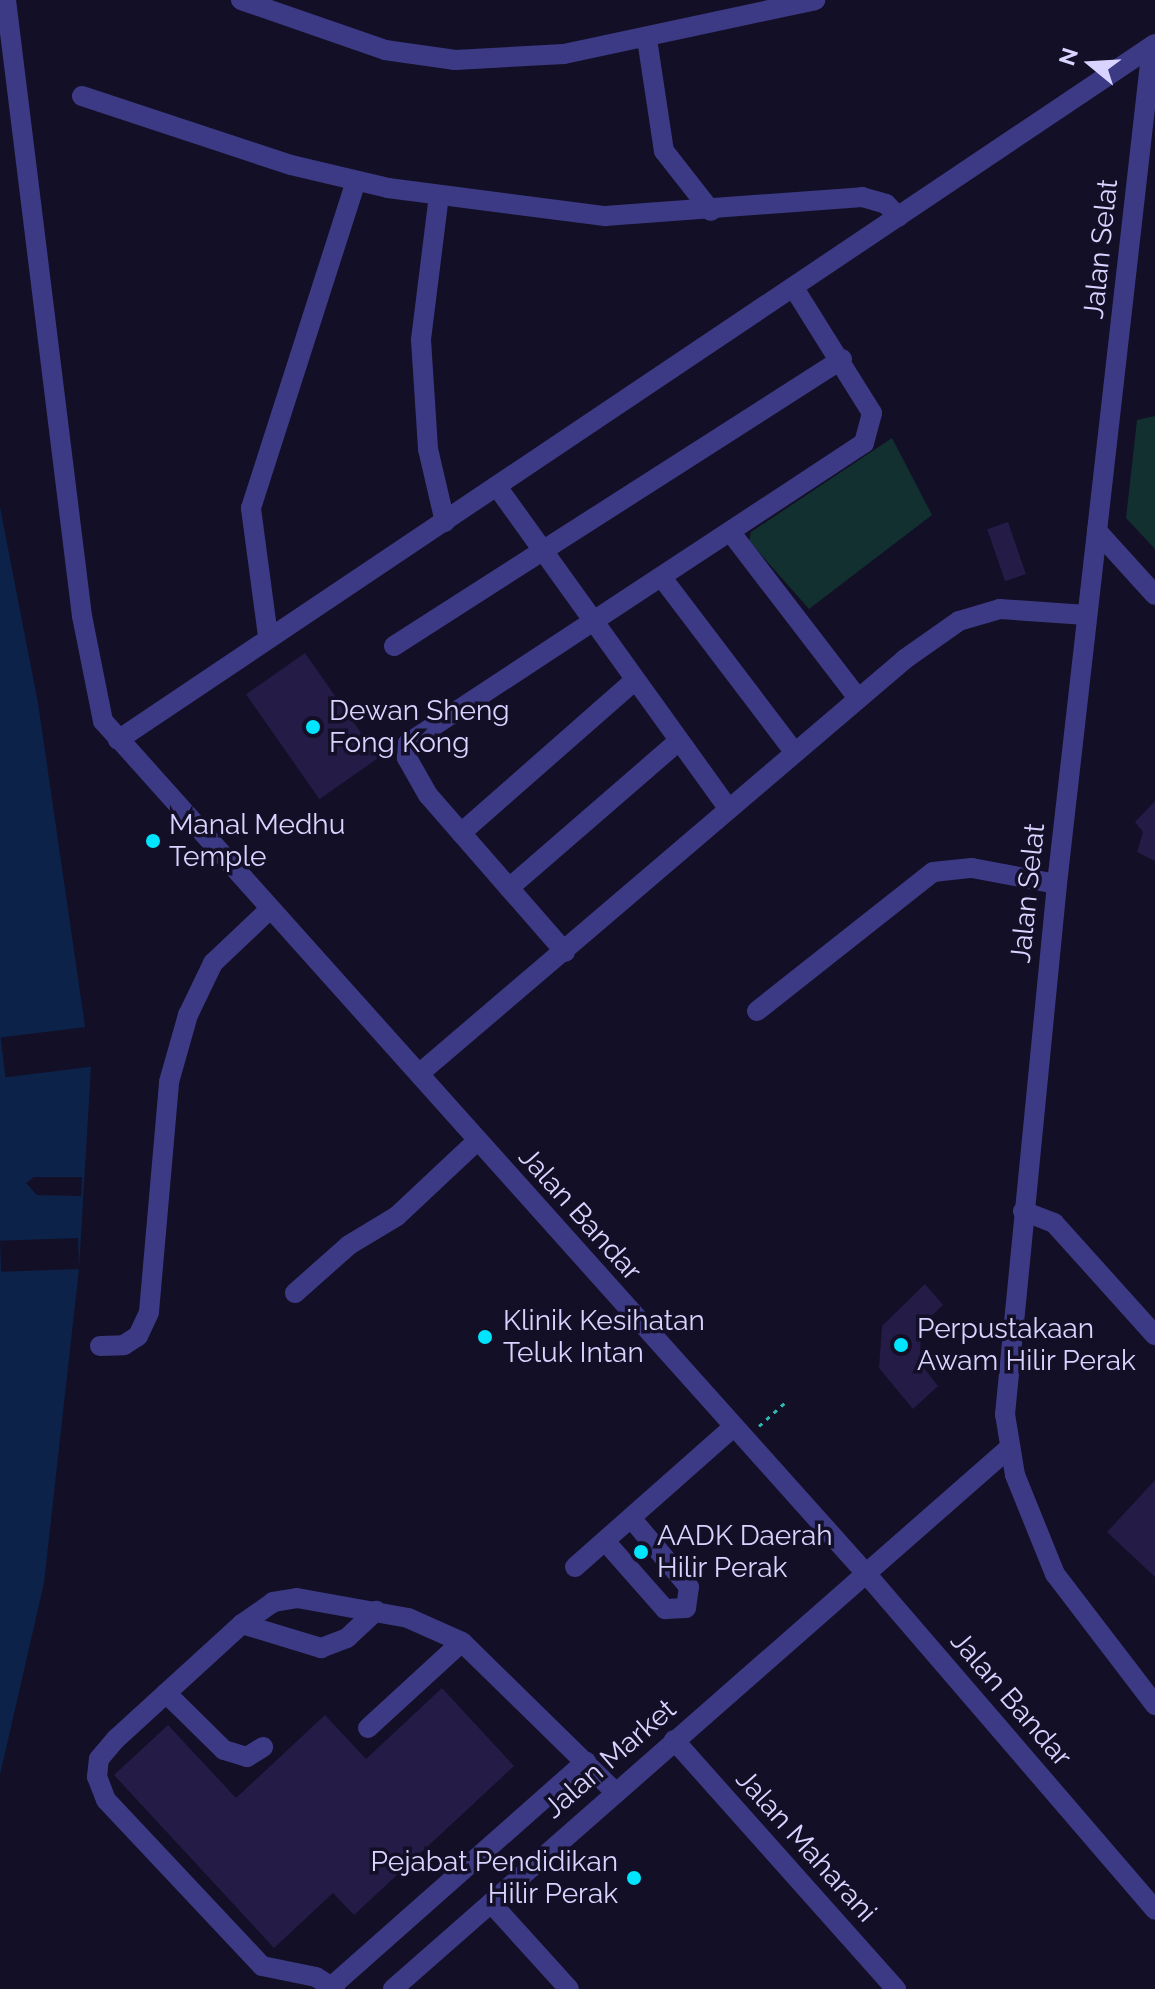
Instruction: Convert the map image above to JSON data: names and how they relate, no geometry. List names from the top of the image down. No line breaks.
{"streets":{"street":["Jalan Selat","Jalan Bandar","Jalan Market","Jalan Maharani"]},"crossings":[["Jalan Selat","Jalan Market"],["Jalan Bandar","Jalan Market"],["Jalan Market","Jalan Maharani"]],"places":["Dewan Sheng Fong Kong","Manal Medhu Temple","Klinik Kesihatan Teluk Intan","Perpustakaan Awam Hilir Perak","AADK Daerah Hilir Perak","Pejabat Pendidikan Hilir Perak"],"north":"left"}
